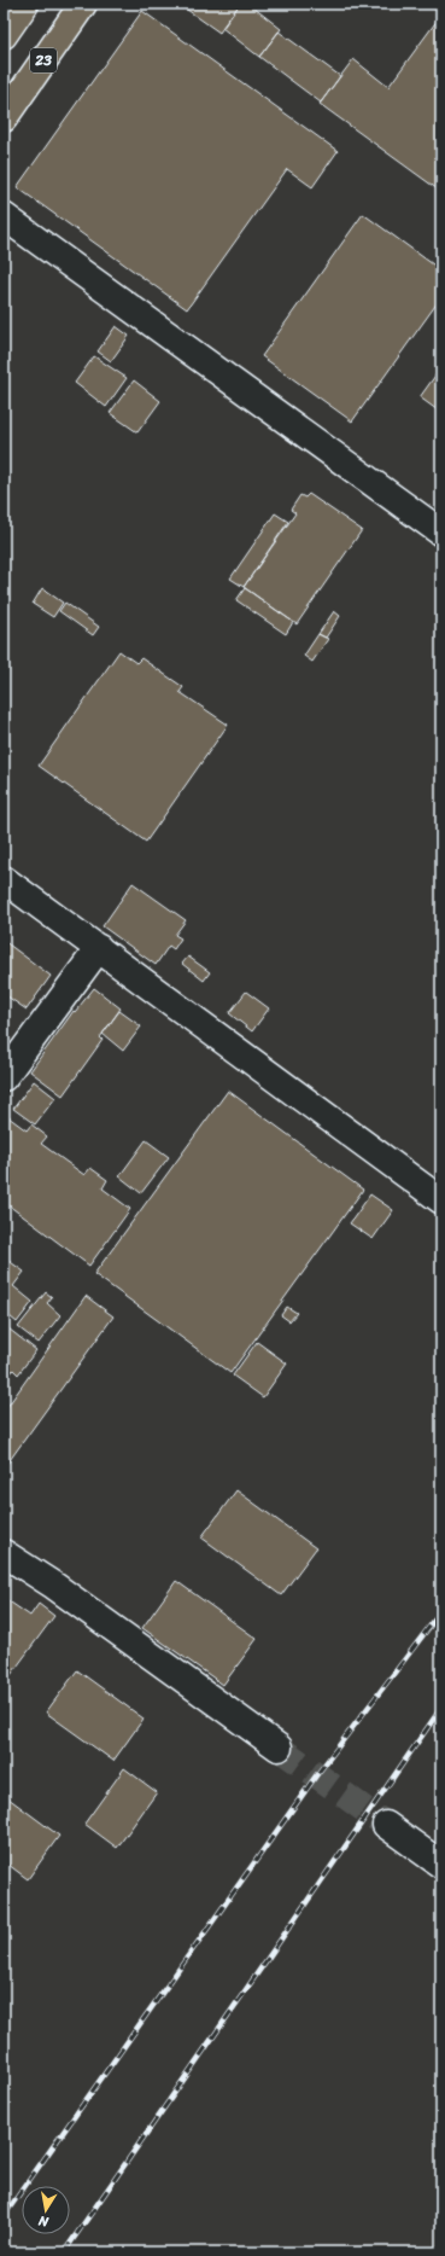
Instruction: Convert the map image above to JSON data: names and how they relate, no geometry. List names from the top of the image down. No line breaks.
{"streets":{"highway":["23"]},"north":"bottom"}
